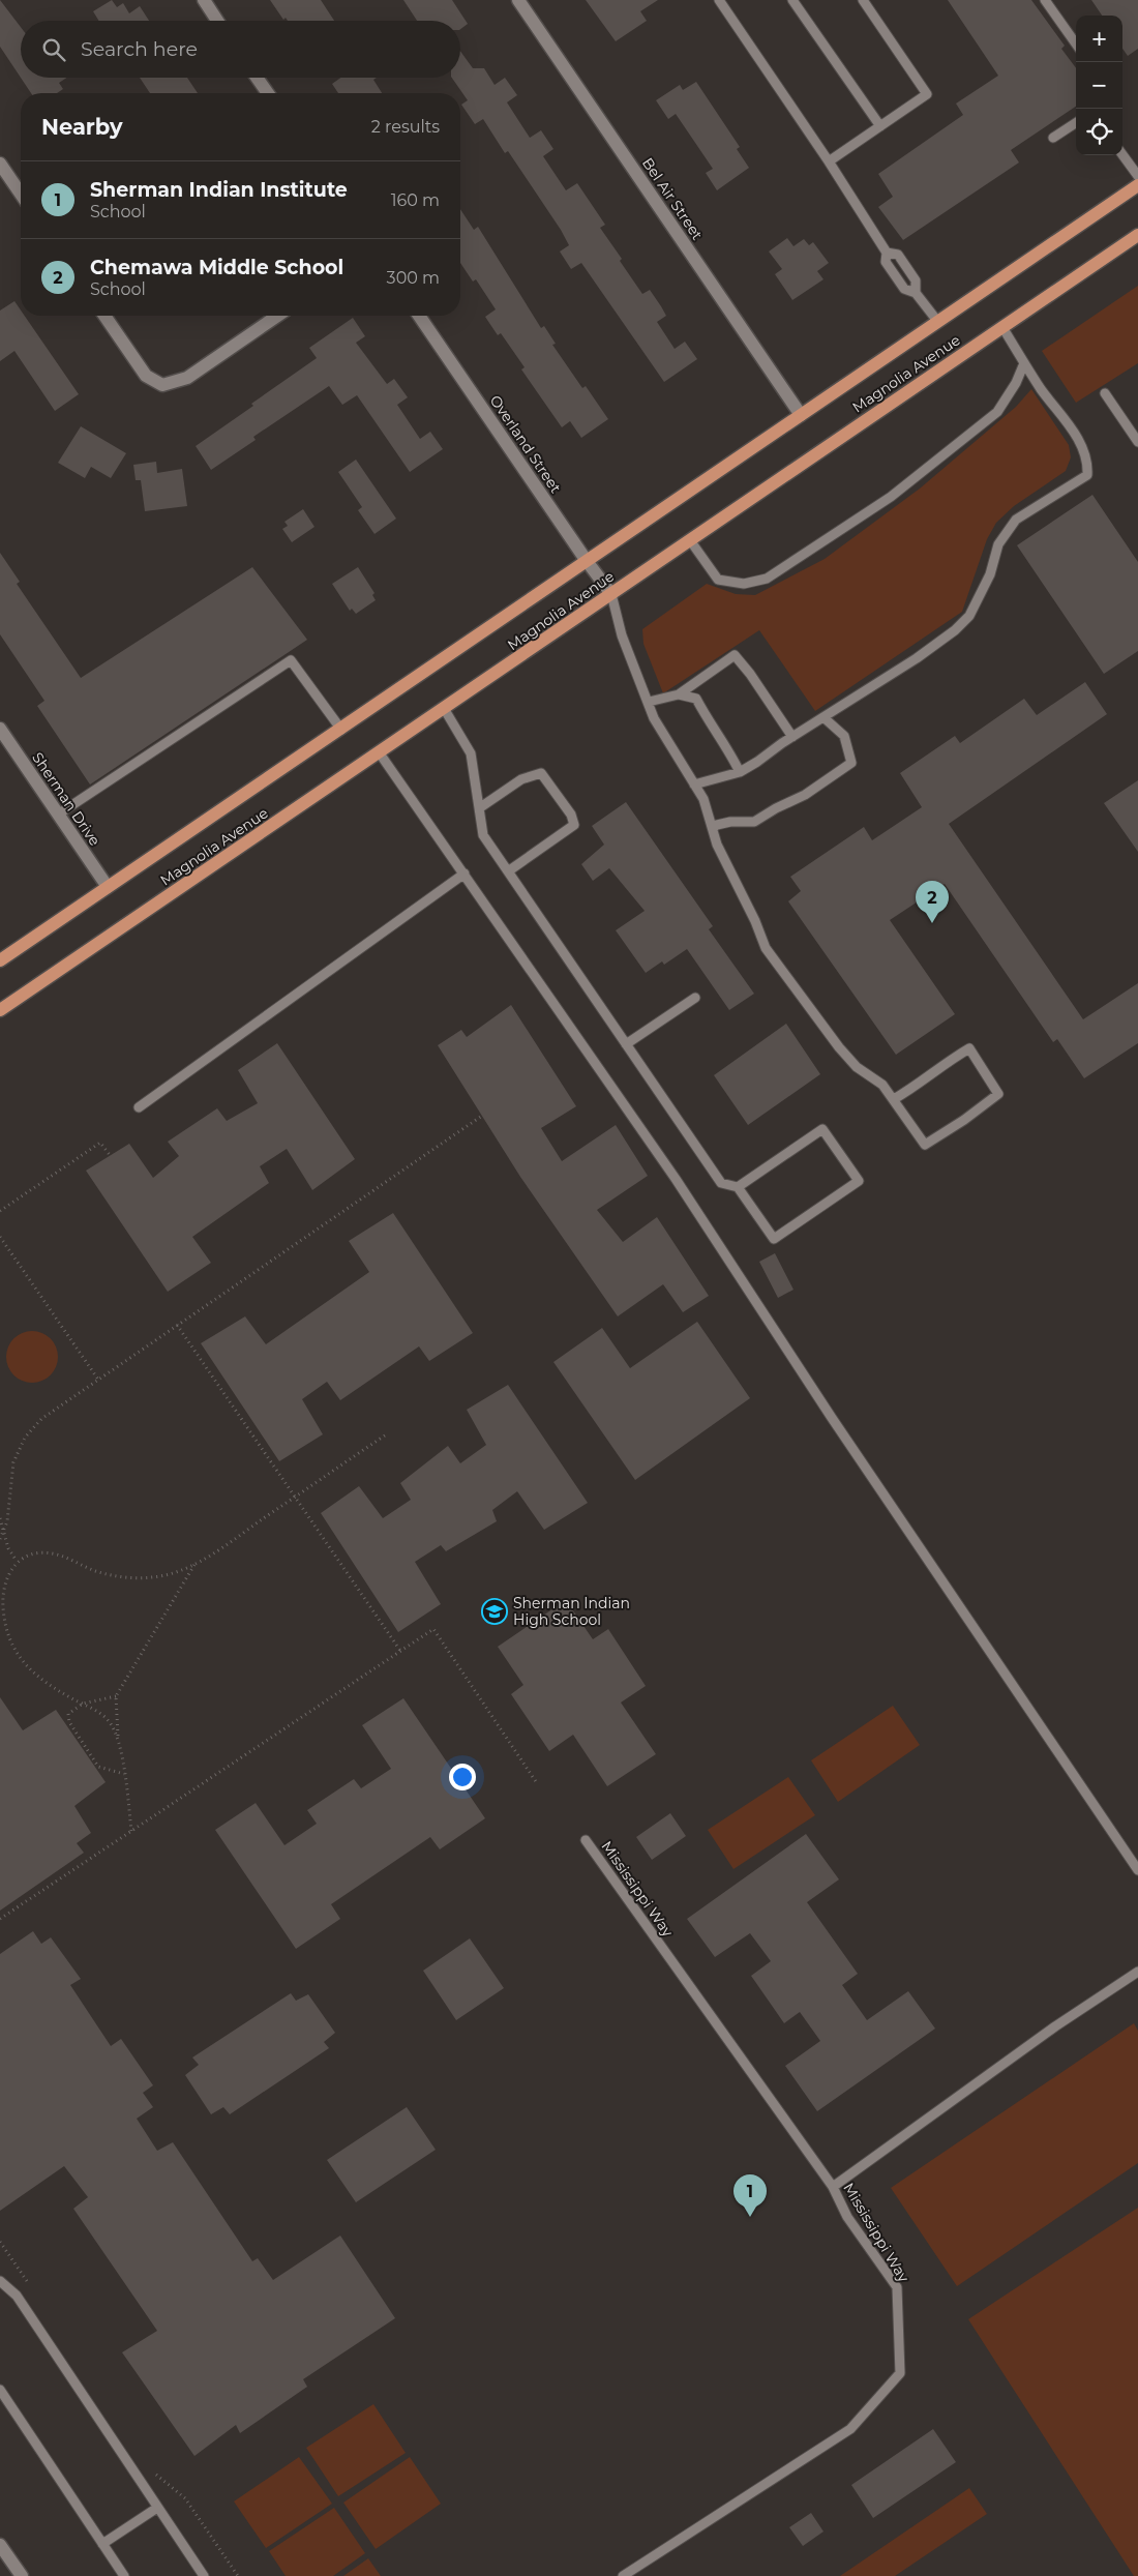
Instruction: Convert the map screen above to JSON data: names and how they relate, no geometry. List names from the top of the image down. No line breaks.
{"streets":{"main road":["Magnolia Avenue"],"street":["Bel Air Street","Overland Street","Sherman Drive"],"lane":["Mississippi Way"]},"crossings":[["Bel Air Street","Magnolia Avenue"],["Magnolia Avenue","Overland Street"],["Magnolia Avenue","Sherman Drive"]],"places":{"school or university":["Sherman Indian High School"]},"page":{"map_buttons":["+","−"],"search":"Search here","heading":["Nearby","2 results"],"list":[{"mark":"1","name":"Sherman Indian Institute","note":"School","value":"160 m"},{"mark":"2","name":"Chemawa Middle School","note":"School","value":"300 m"}],"pins":["2","1"]}}
